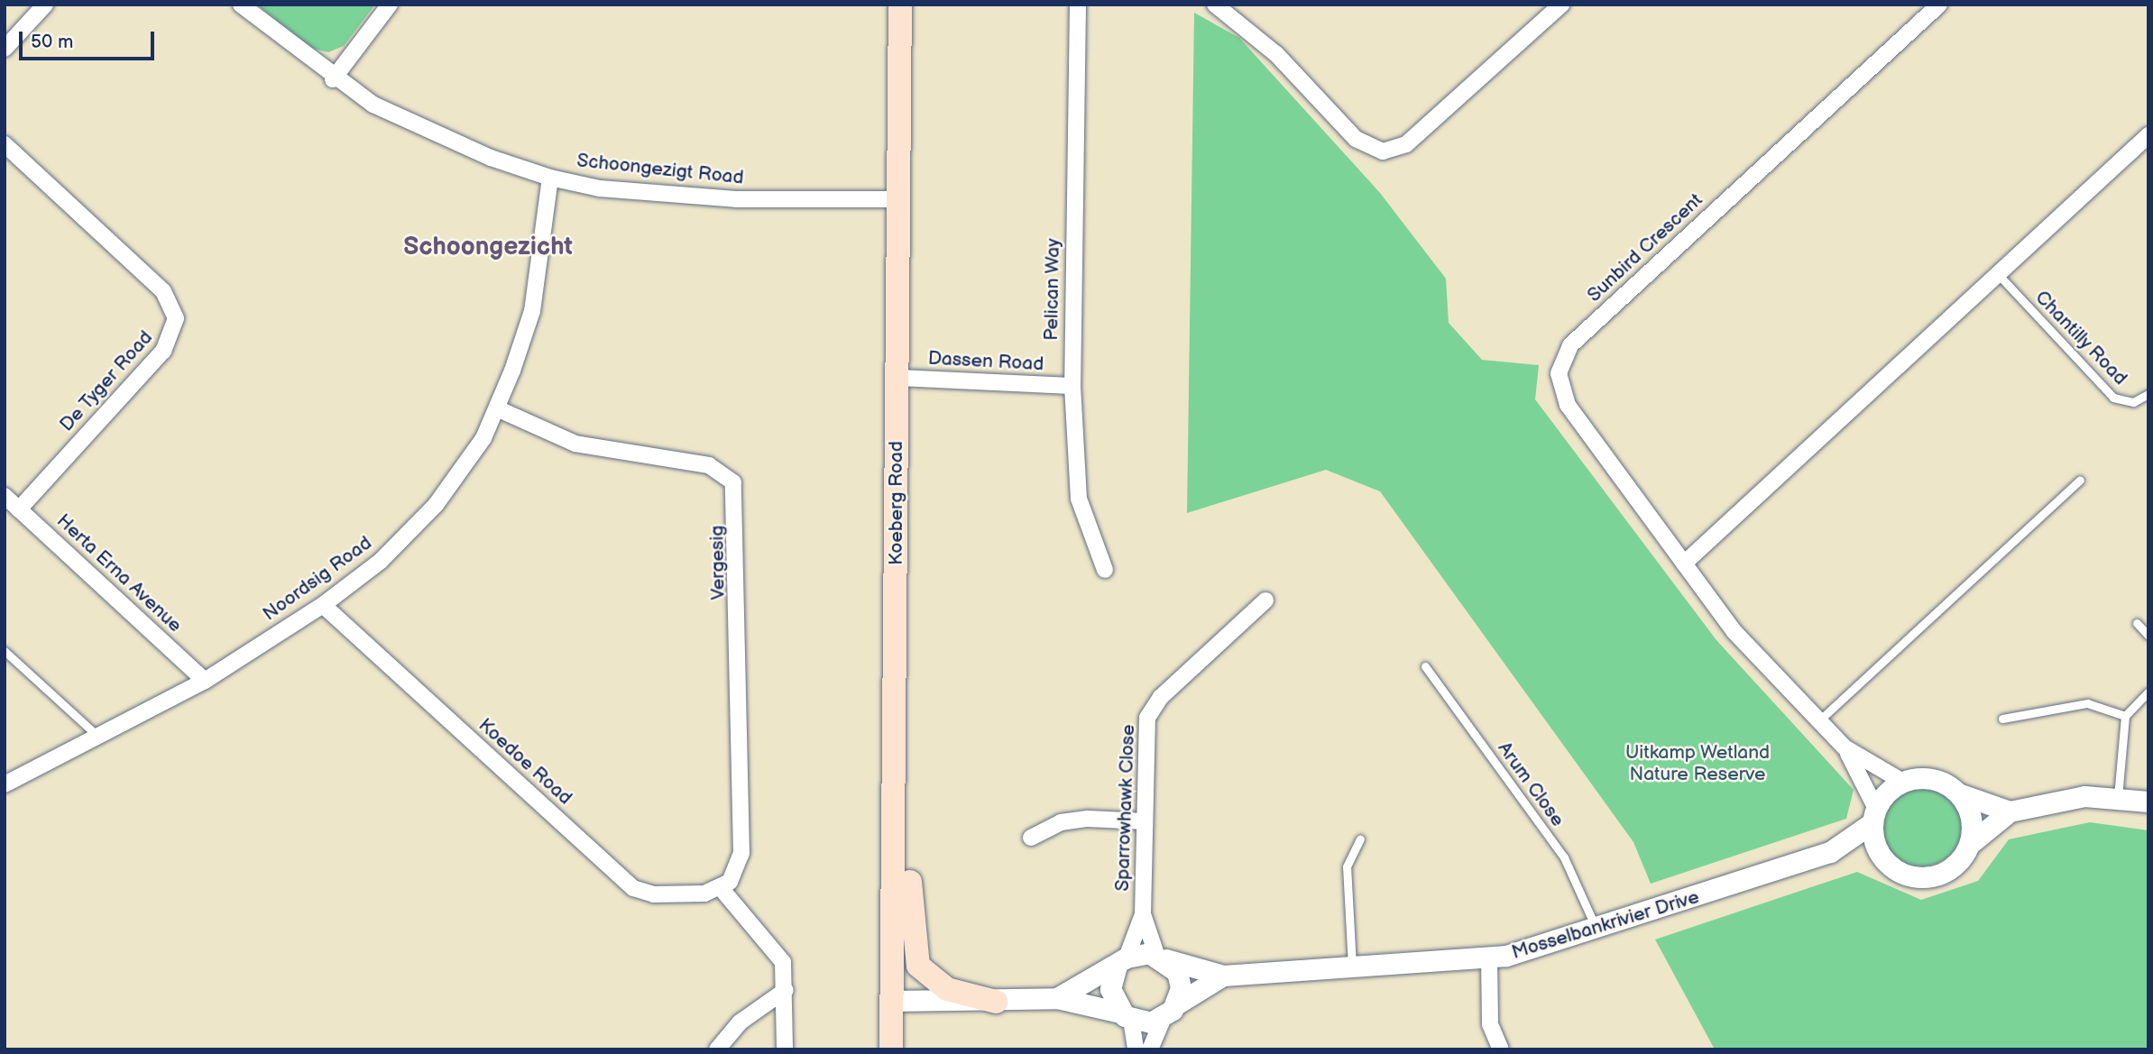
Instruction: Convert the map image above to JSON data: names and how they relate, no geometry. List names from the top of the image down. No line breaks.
{"streets":{"main road":["Koeberg Road"],"street":["Schoongezigt Road","Sunbird Crescent","Pelican Way","Dassen Road","De Tyger Road","Vergesig","Herta Erna Avenue","Noordsig Road","Koedoe Road","Sparrowhawk Close","Mosselbankrivier Drive"],"lane":["Chantilly Road","Arum Close"]},"crossings":[["Schoongezigt Road","Koeberg Road"],["Schoongezigt Road","Noordsig Road"],["Sunbird Crescent","Mosselbankrivier Drive"],["Pelican Way","Dassen Road"],["Dassen Road","Koeberg Road"],["De Tyger Road","Herta Erna Avenue"],["Koeberg Road","Mosselbankrivier Drive"],["Vergesig","Noordsig Road"],["Vergesig","Koedoe Road"],["Herta Erna Avenue","Noordsig Road"],["Noordsig Road","Koedoe Road"],["Arum Close","Mosselbankrivier Drive"],["Sparrowhawk Close","Mosselbankrivier Drive"]],"districts":["Schoongezicht"],"parks":["Uitkamp Wetland Nature Reserve"],"scale_bar":"50 m"}
